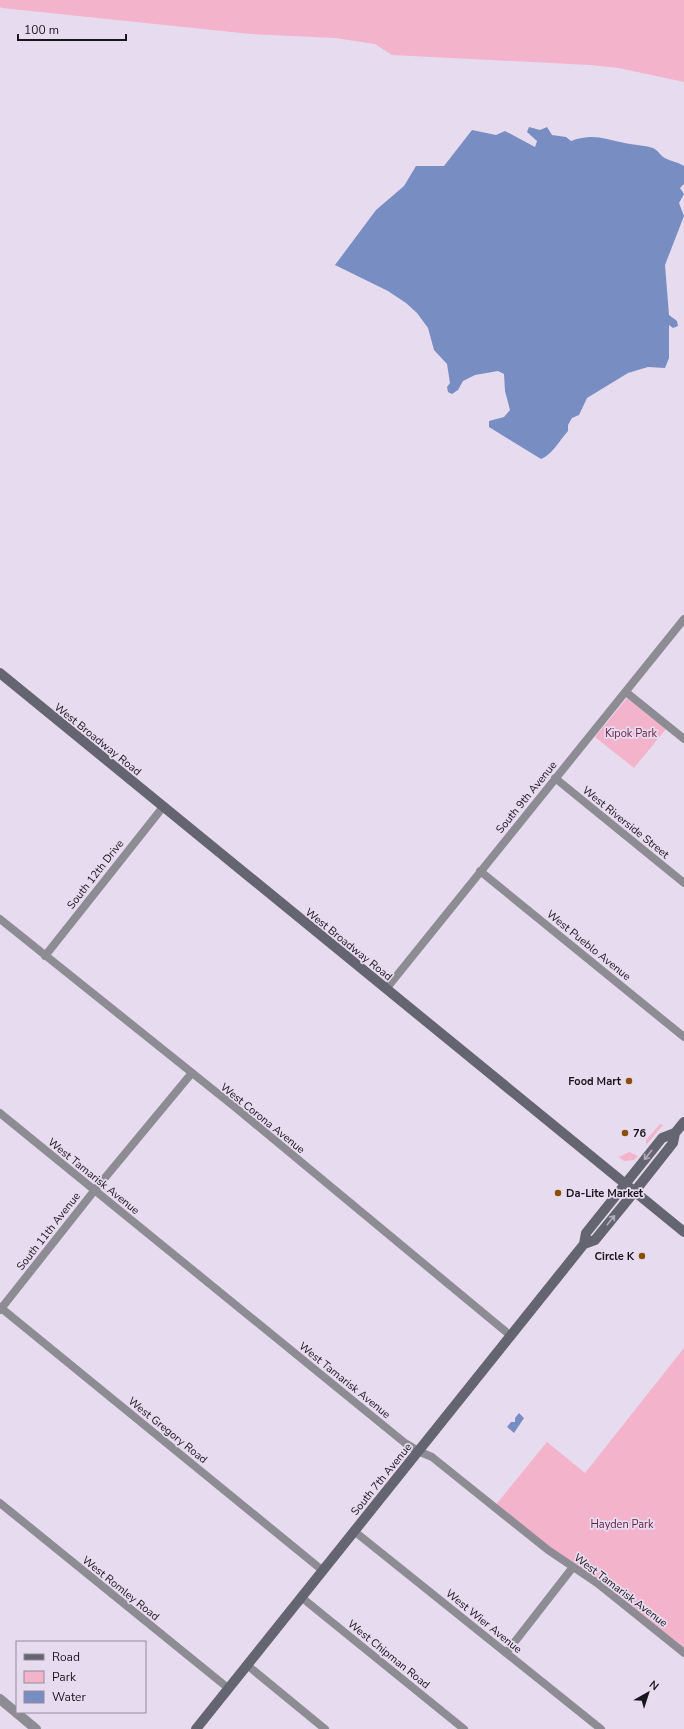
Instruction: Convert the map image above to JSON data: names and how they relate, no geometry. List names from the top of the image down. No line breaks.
{"streets":{"main road":["West Broadway Road","South 7th Avenue"],"street":["South 9th Avenue","West Riverside Street","South 12th Drive","West Pueblo Avenue","West Corona Avenue","West Tamarisk Avenue","South 11th Avenue","West Gregory Road","West Romley Road","West Wier Avenue","West Chipman Road"]},"crossings":[["West Broadway Road","South 9th Avenue"],["West Broadway Road","South 12th Drive"],["West Broadway Road","South 7th Avenue"],["South 9th Avenue","West Riverside Street"],["South 9th Avenue","West Pueblo Avenue"],["South 12th Drive","West Corona Avenue"],["West Corona Avenue","South 11th Avenue"],["West Corona Avenue","South 7th Avenue"],["West Tamarisk Avenue","South 11th Avenue"],["West Tamarisk Avenue","South 7th Avenue"],["South 11th Avenue","West Gregory Road"],["West Gregory Road","South 7th Avenue"],["South 7th Avenue","West Romley Road"],["South 7th Avenue","West Wier Avenue"],["South 7th Avenue","West Chipman Road"]],"parks":["Kipok Park","Hayden Park"],"places":["Food Mart","76","Da-Lite Market","Circle K"],"legend":["Road","Park","Water"],"scale_bar":"100 m","north":"top right"}
